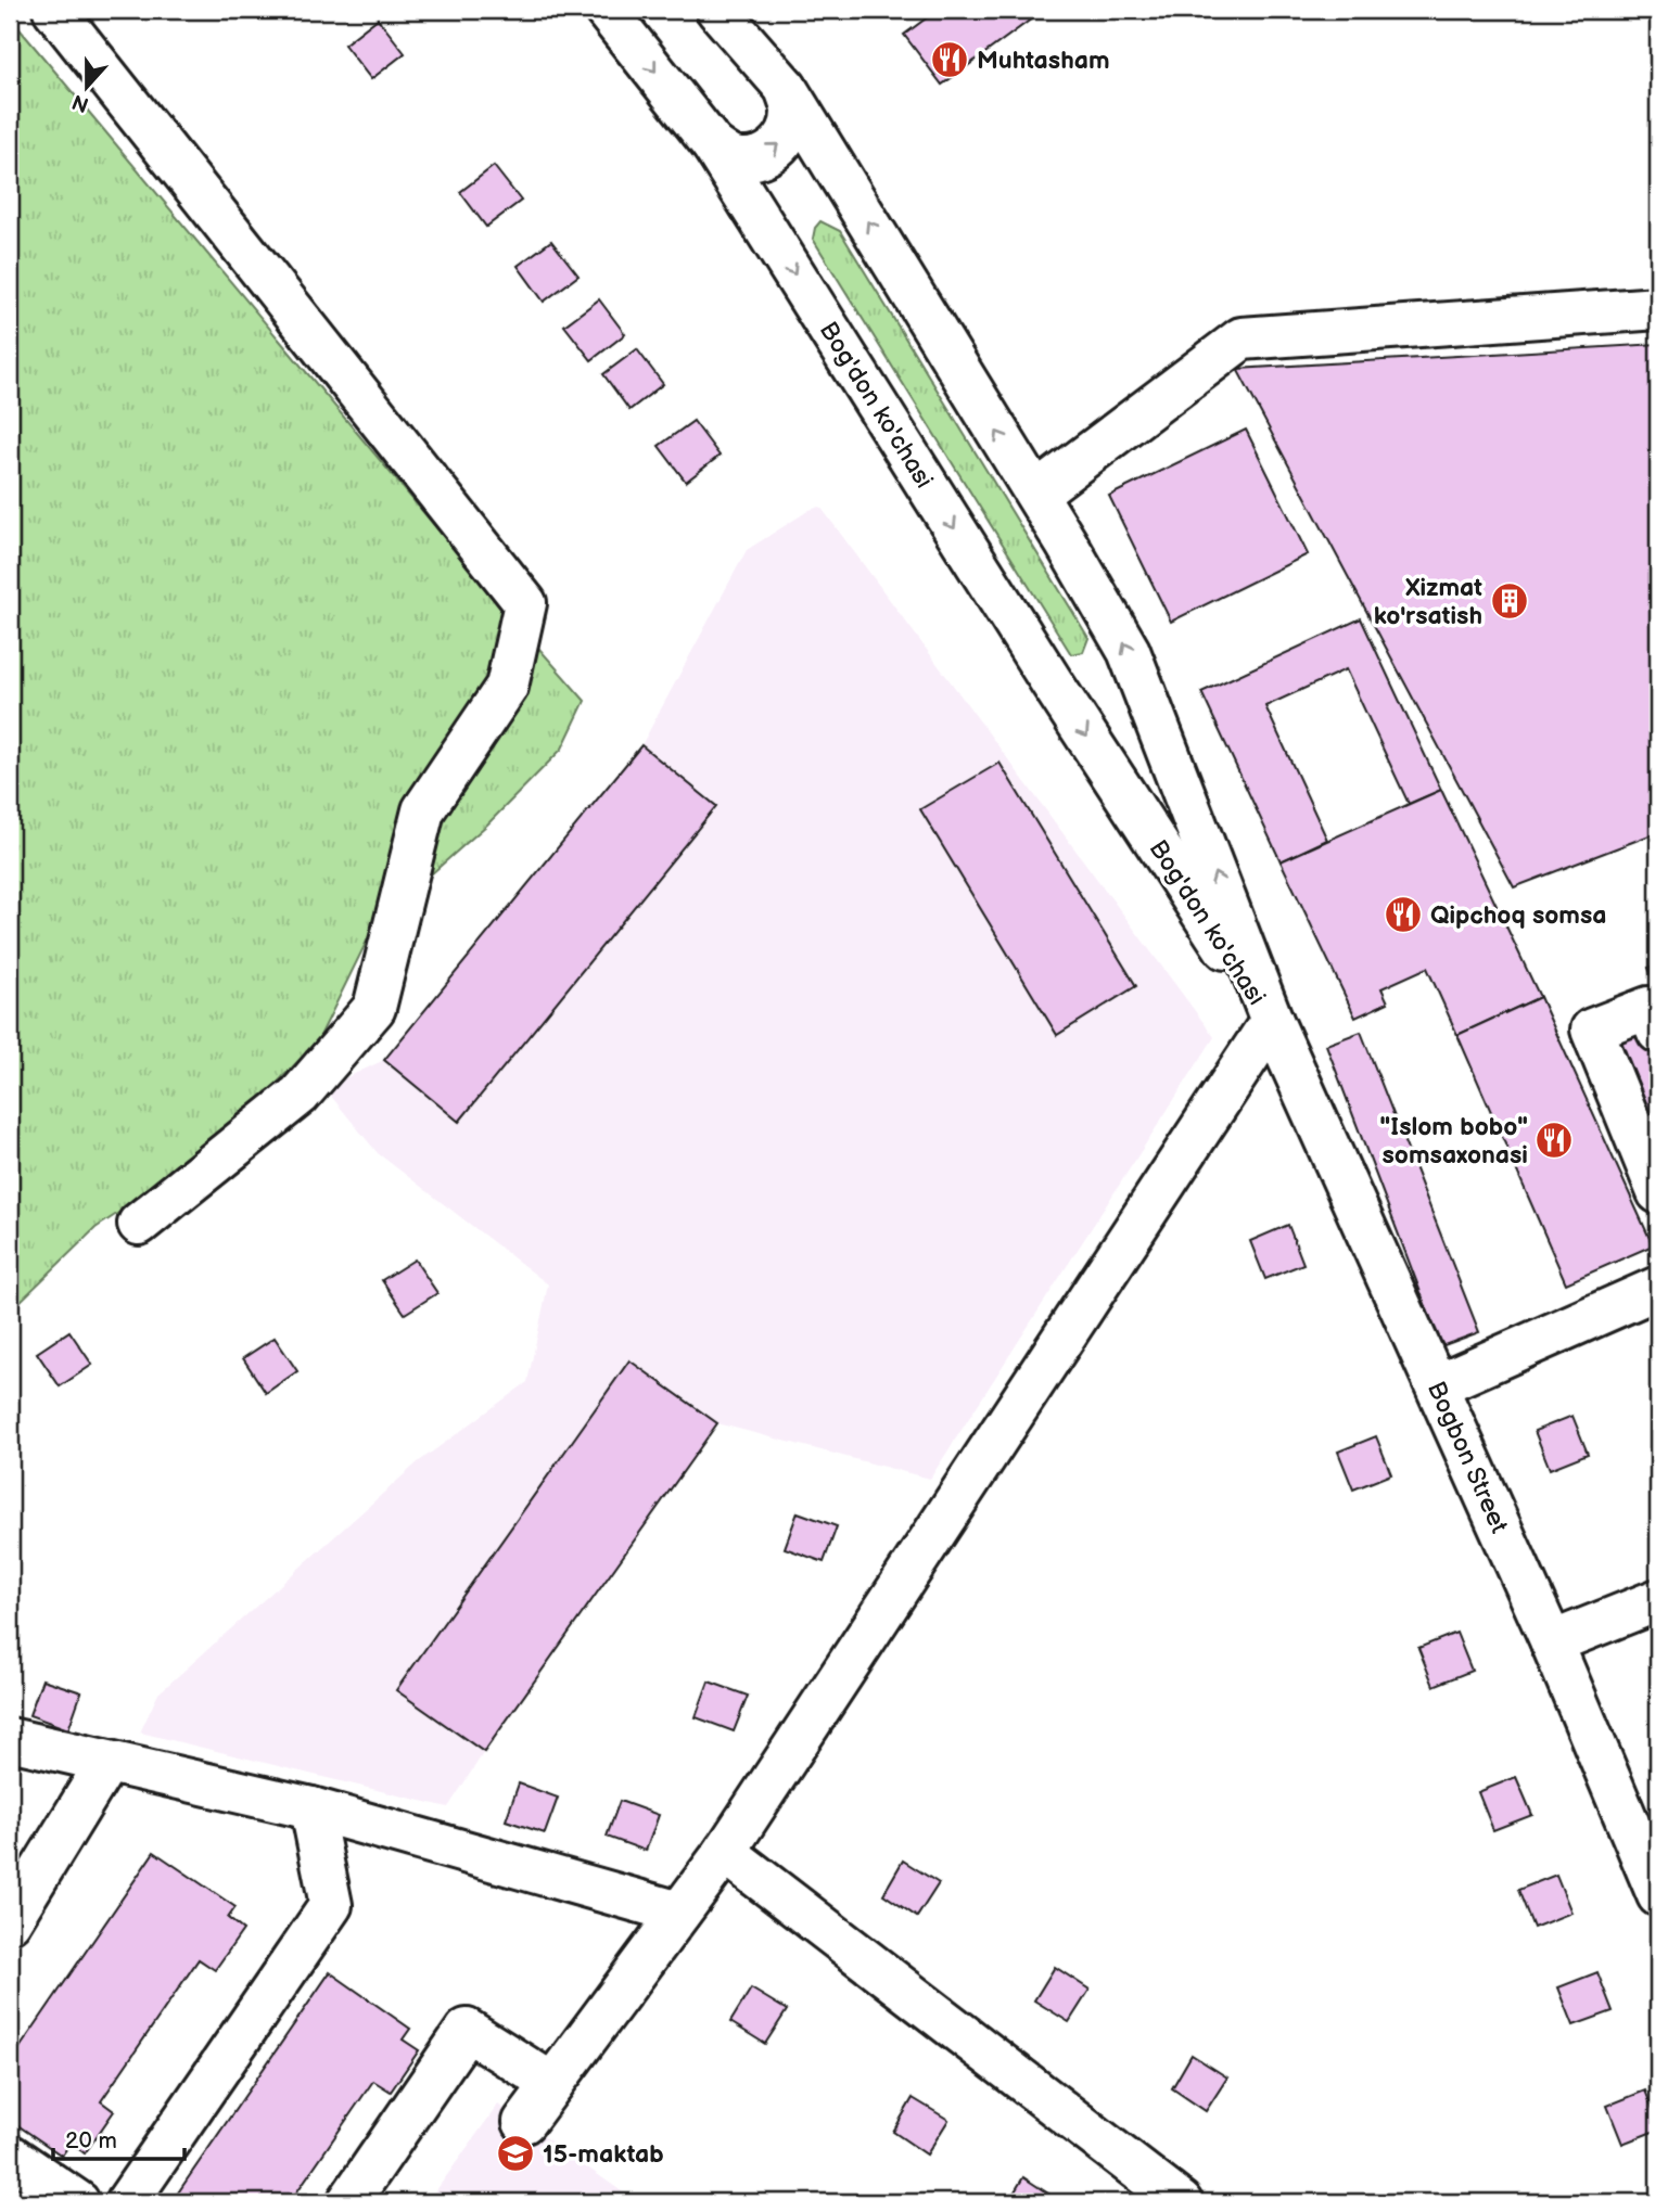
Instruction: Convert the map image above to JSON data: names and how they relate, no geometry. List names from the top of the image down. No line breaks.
{"streets":{"street":["Bog'don ko'chasi","Bogbon Street"]},"crossings":[["Bog'don ko'chasi","Bogbon Street"]],"places":{"restaurant":["Muhtasham","Qipchoq somsa","\"Islom bobo\" somsaxonasi"],"building":["Xizmat ko'rsatish"],"school or university":["15-maktab"]},"scale_bar":"20 m","north":"bottom"}
